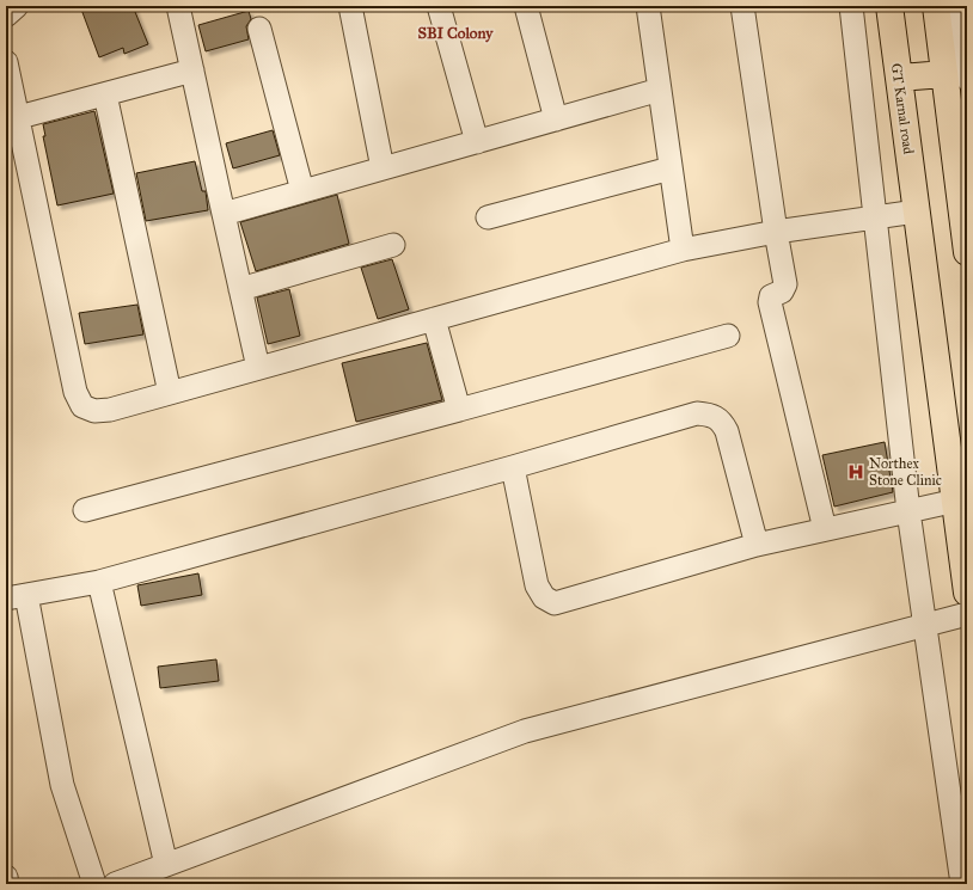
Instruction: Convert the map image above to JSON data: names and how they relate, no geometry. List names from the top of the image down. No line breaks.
{"streets":{"main road":["GT Karnal road"]},"districts":["SBI Colony"],"places":{"hospital":["Northex Stone Clinic"]}}
